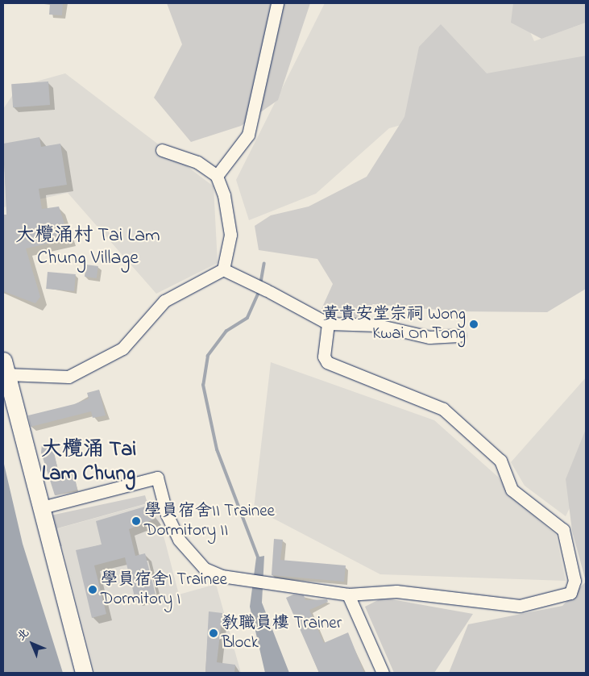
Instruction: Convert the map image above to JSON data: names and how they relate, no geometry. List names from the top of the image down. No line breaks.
{"districts":["大欖涌村 Tai Lam Chung Village","大欖涌 Tai Lam Chung"],"places":["黃貴安堂宗祠 Wong Kwai On Tong","學員宿舍II Trainee Dormitory II","學員宿舍I Trainee Dormitory I","教職員樓 Trainer Block"],"north":"top left"}
